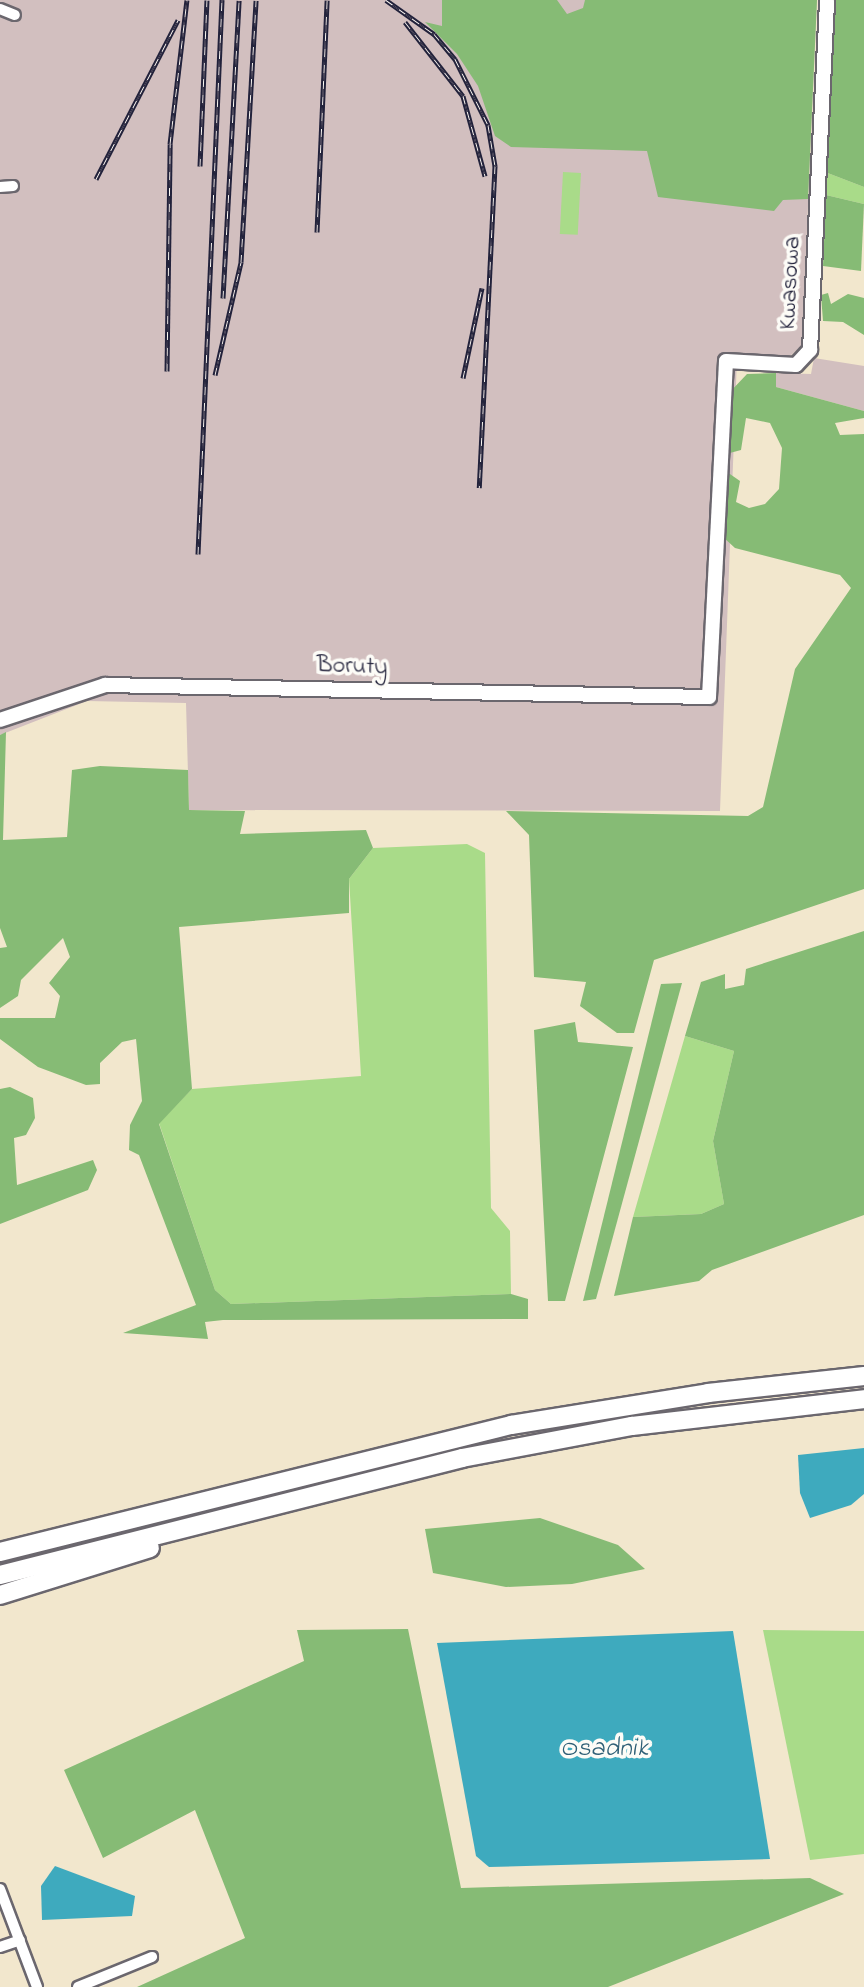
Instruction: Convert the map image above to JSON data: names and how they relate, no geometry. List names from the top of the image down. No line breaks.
{"streets":{"street":["Kwasowa","Boruty"]},"crossings":[["Kwasowa","Boruty"]],"water":["Osadnik"]}
